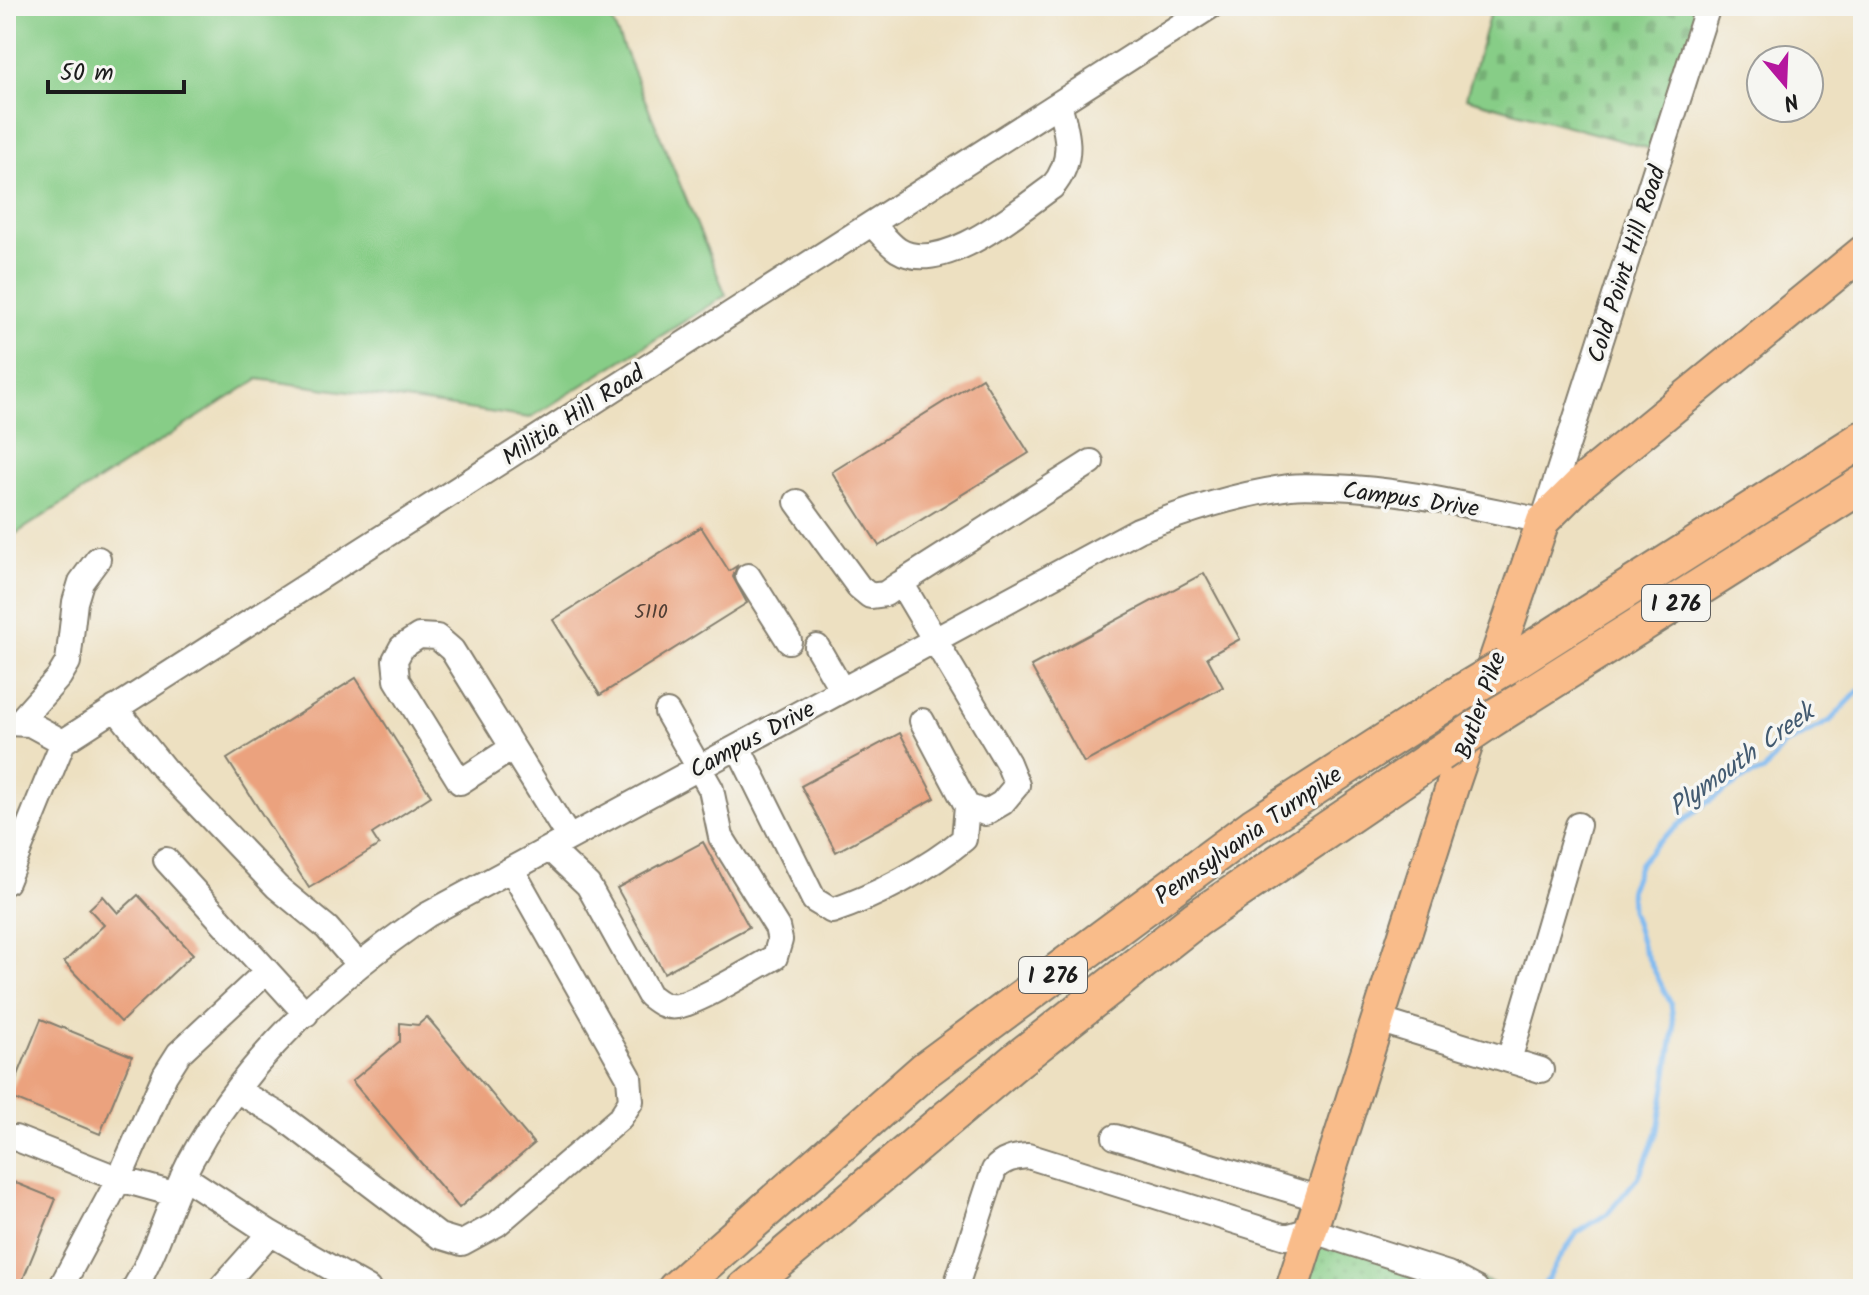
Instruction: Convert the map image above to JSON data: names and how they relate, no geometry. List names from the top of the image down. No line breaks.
{"streets":{"highway":["I 276","Pennsylvania Turnpike"],"main road":["Butler Pike"],"street":["Cold Point Hill Road","Militia Hill Road","Campus Drive"]},"crossings":[["Cold Point Hill Road","Campus Drive"],["Cold Point Hill Road","Butler Pike"],["Campus Drive","Butler Pike"]],"water":["Plymouth Creek"],"house_numbers":["5110"],"scale_bar":"50 m","north":"bottom"}
